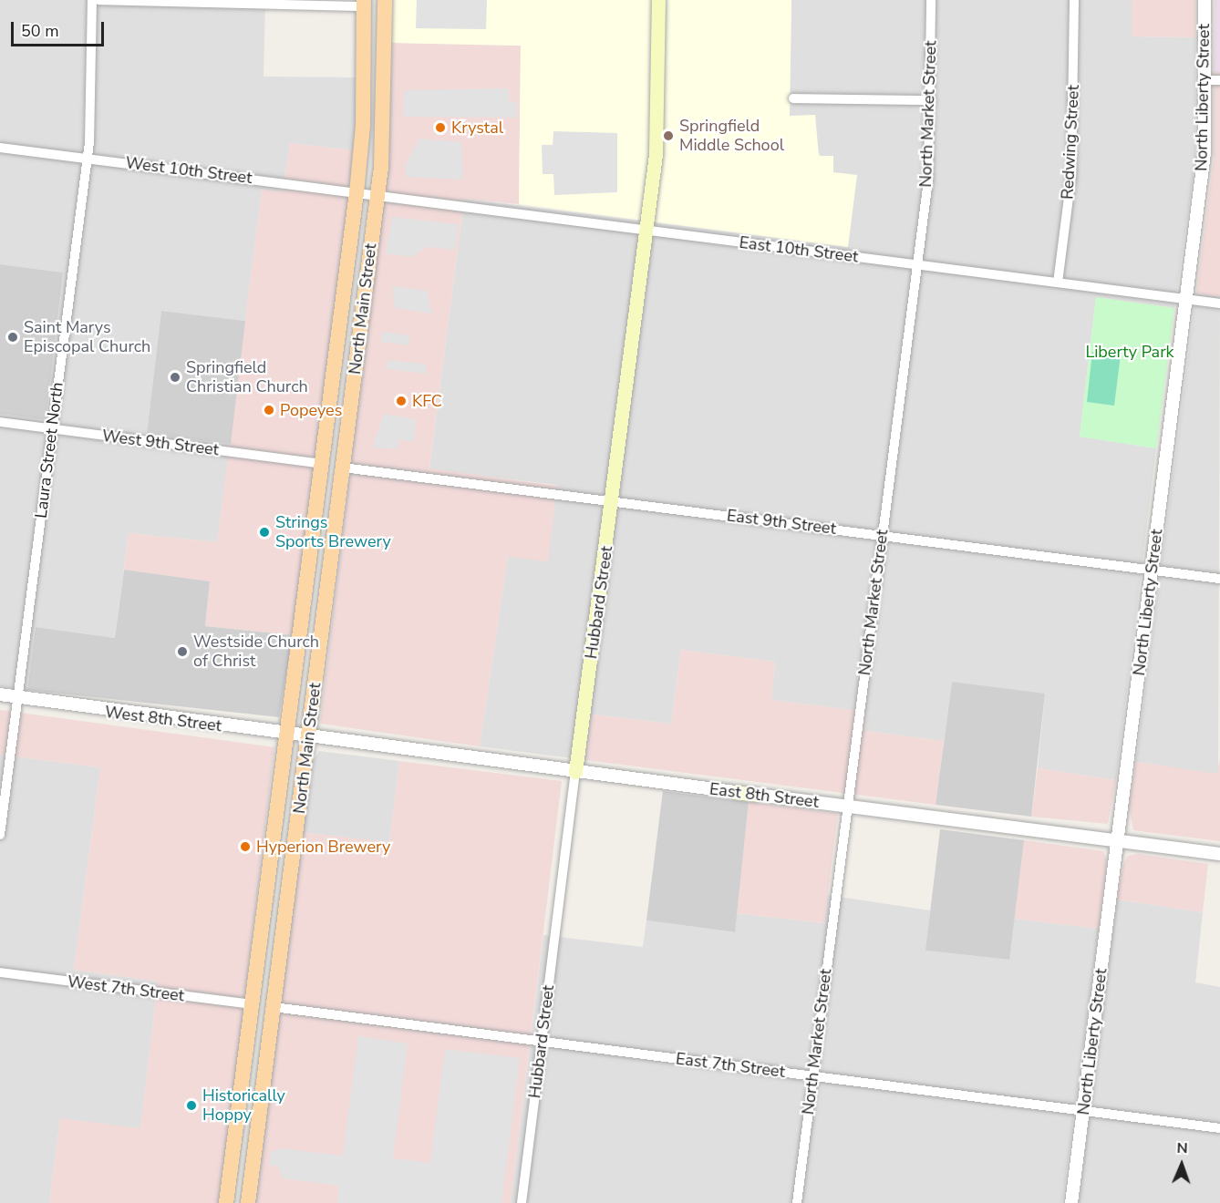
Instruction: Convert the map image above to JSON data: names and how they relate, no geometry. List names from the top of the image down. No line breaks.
{"streets":{"main road":["North Main Street","Hubbard Street","East 8th Street"],"street":["North Liberty Street","North Market Street","Redwing Street","West 10th Street","East 10th Street","West 9th Street","Laura Street North","East 9th Street","West 8th Street","West 7th Street","East 7th Street"]},"crossings":[["North Liberty Street","East 10th Street"],["North Liberty Street","East 9th Street"],["North Liberty Street","East 8th Street"],["North Liberty Street","East 7th Street"],["North Market Street","East 10th Street"],["North Market Street","East 9th Street"],["North Market Street","East 8th Street"],["North Market Street","East 7th Street"],["Redwing Street","East 10th Street"],["West 10th Street","East 10th Street"],["West 10th Street","North Main Street"],["West 10th Street","Laura Street North"],["East 10th Street","North Main Street"],["East 10th Street","Hubbard Street"],["North Main Street","West 9th Street"],["North Main Street","East 9th Street"],["North Main Street","West 8th Street"],["North Main Street","East 8th Street"],["North Main Street","West 7th Street"],["North Main Street","East 7th Street"],["West 9th Street","Laura Street North"],["Laura Street North","West 8th Street"],["East 9th Street","Hubbard Street"],["Hubbard Street","East 8th Street"],["Hubbard Street","East 7th Street"],["West 8th Street","East 8th Street"]],"parks":["Liberty Park"],"places":["Krystal","Springfield Middle School","Saint Marys Episcopal Church","Springfield Christian Church","KFC","Popeyes","Strings Sports Brewery","Westside Church of Christ","Hyperion Brewery","Historically Hoppy"],"scale_bar":"50 m","north":"top"}
